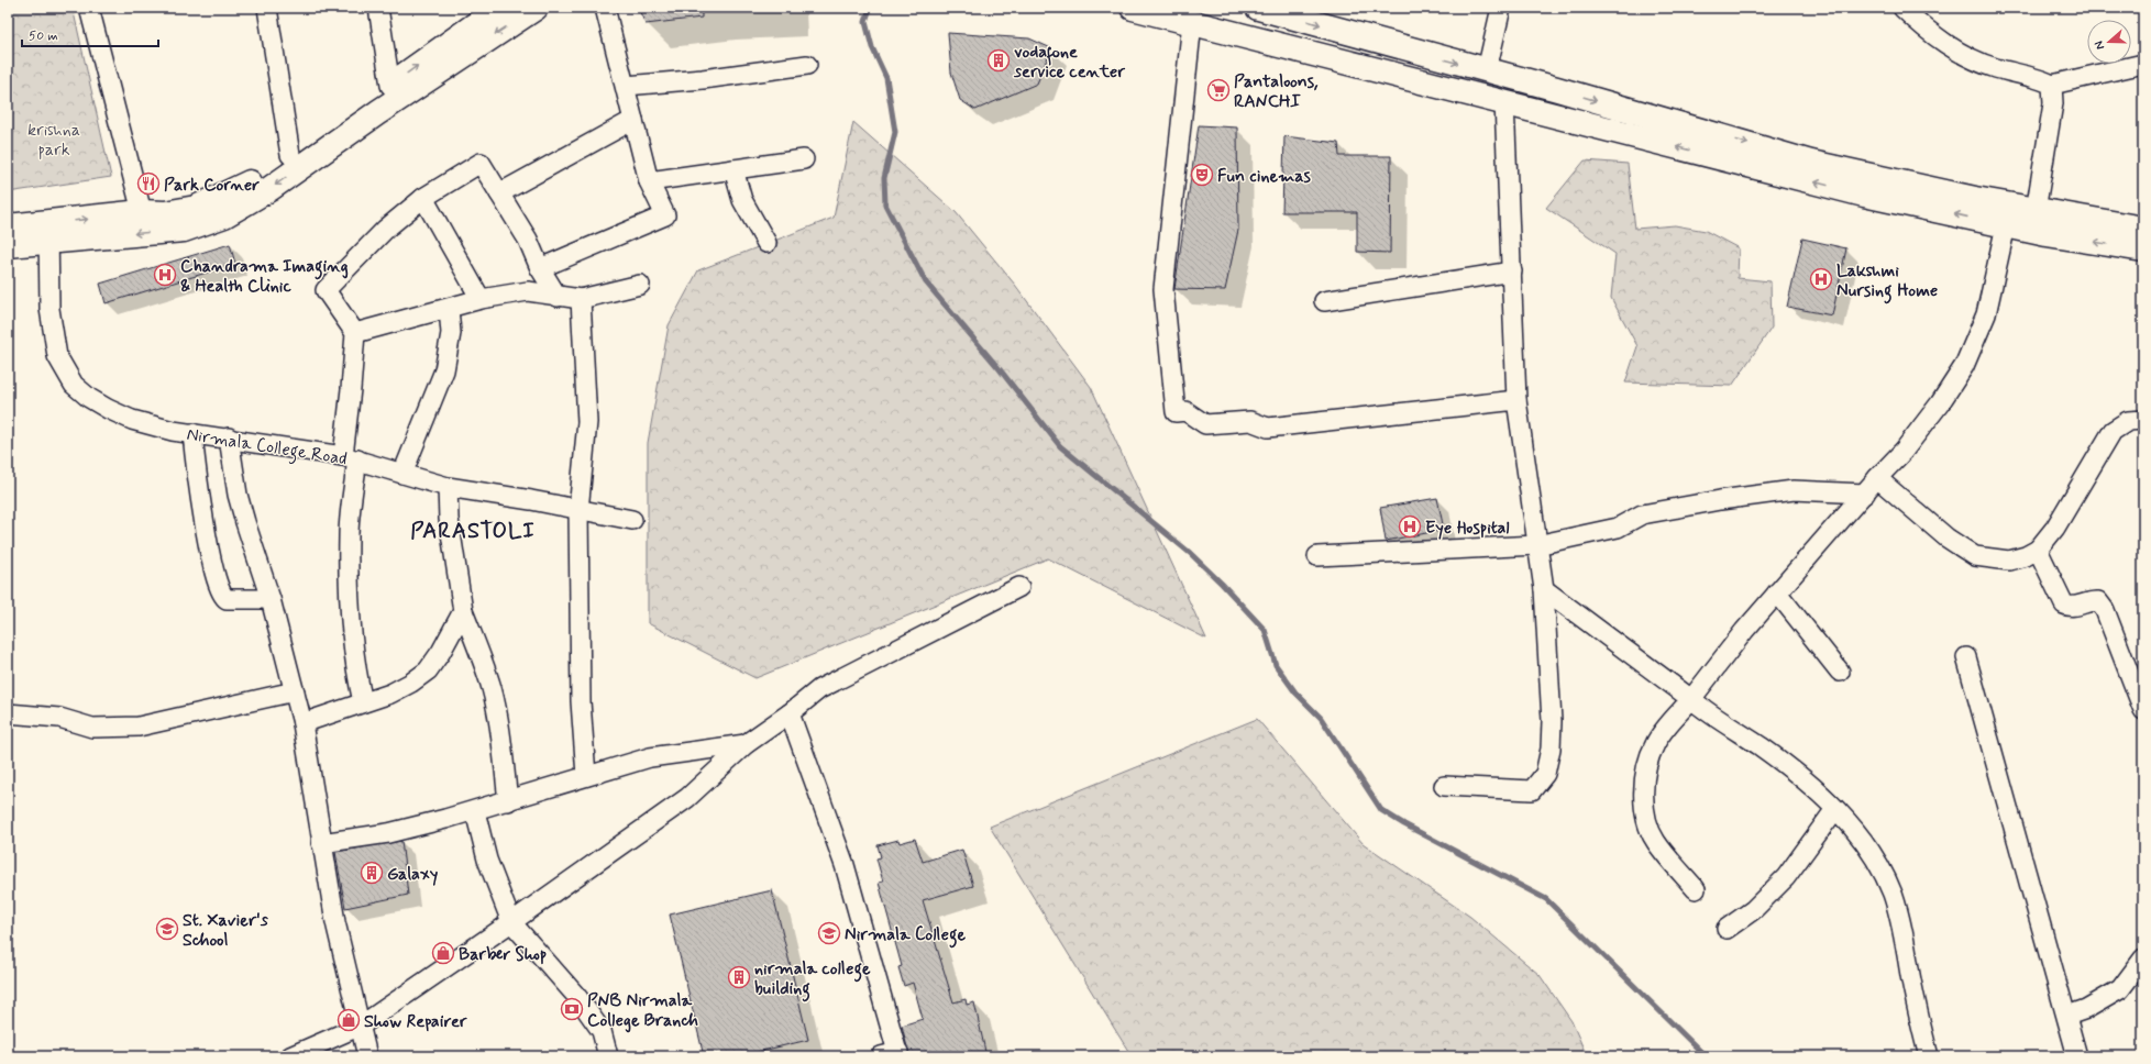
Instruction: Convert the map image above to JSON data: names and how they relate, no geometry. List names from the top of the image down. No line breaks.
{"streets":{"street":["Nirmala College Road"]},"districts":["PARASTOLI"],"parks":["krishna park"],"places":{"building":["vodafone service center","Galaxy","nirmala college building"],"supermarket":["Pantaloons, RANCHI"],"theatre":["Fun cinemas"],"restaurant":["Park Corner"],"hospital":["Chandrama Imaging & Health Clinic","Lakshmi Nursing Home","Eye Hospital"],"school or university":["St. Xavier's School","Nirmala College"],"shop":["Barber Shop","Show Repairer"],"bank":["PNB Nirmala College Branch"]},"scale_bar":"50 m","north":"left"}
